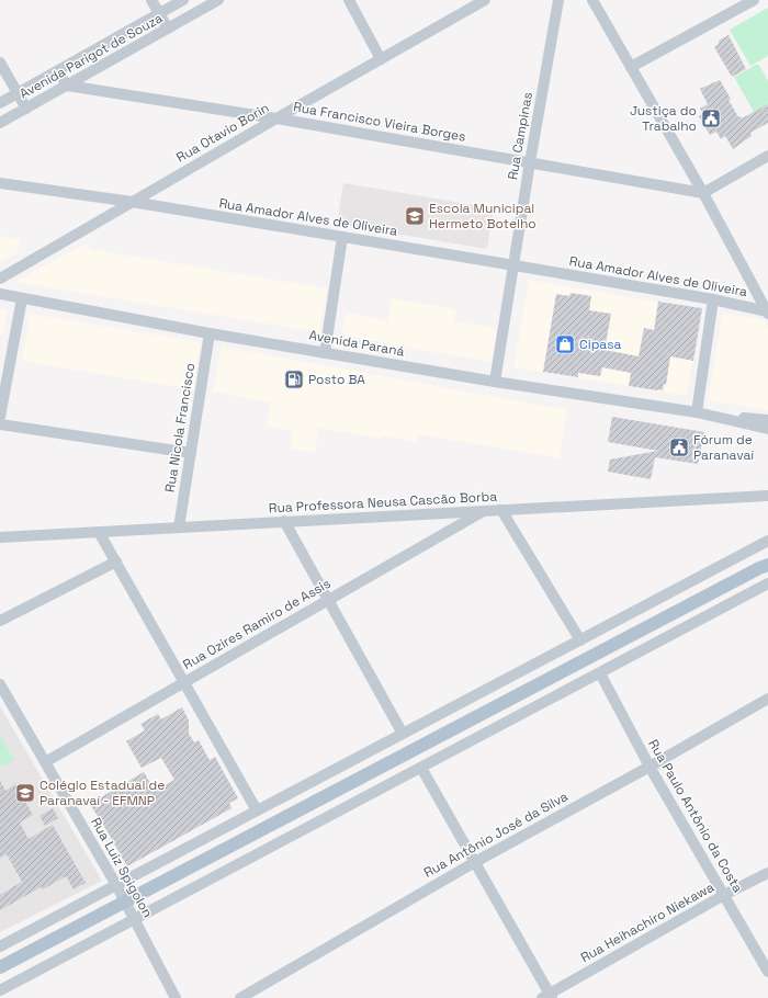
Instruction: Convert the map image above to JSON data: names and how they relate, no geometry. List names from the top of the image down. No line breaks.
{"streets":{"street":["Avenida Parigot de Souza","Rua Francisco Vieira Borges","Rua Otavio Borin","Rua Campinas","Rua Amador Alves de Oliveira","Avenida Paraná","Rua Nicola Francisco","Rua Professora Neusa Cascão Borba","Rua Ozires Ramiro de Assis","Rua Paulo Antônio da Costa","Rua Antônio José da Silva","Rua Luiz Spigolon","Rua Heihachiro Niekawa"]},"crossings":[["Avenida Parigot de Souza","Rua Francisco Vieira Borges"],["Rua Francisco Vieira Borges","Rua Otavio Borin"],["Rua Francisco Vieira Borges","Rua Campinas"],["Rua Otavio Borin","Rua Amador Alves de Oliveira"],["Rua Campinas","Rua Amador Alves de Oliveira"],["Rua Campinas","Avenida Paraná"],["Avenida Paraná","Rua Nicola Francisco"],["Rua Nicola Francisco","Rua Professora Neusa Cascão Borba"],["Rua Professora Neusa Cascão Borba","Rua Ozires Ramiro de Assis"],["Rua Ozires Ramiro de Assis","Rua Luiz Spigolon"],["Rua Paulo Antônio da Costa","Rua Antônio José da Silva"],["Rua Paulo Antônio da Costa","Rua Heihachiro Niekawa"]],"places":{"public building":["Justiça do Trabalho","Fórum de Paranavaí"],"school or university":["Escola Municipal Hermeto Botelho","Colégio Estadual de Paranavaí - EFMNP"],"shop":["Cipasa"],"fuel station":["Posto BA"]}}
